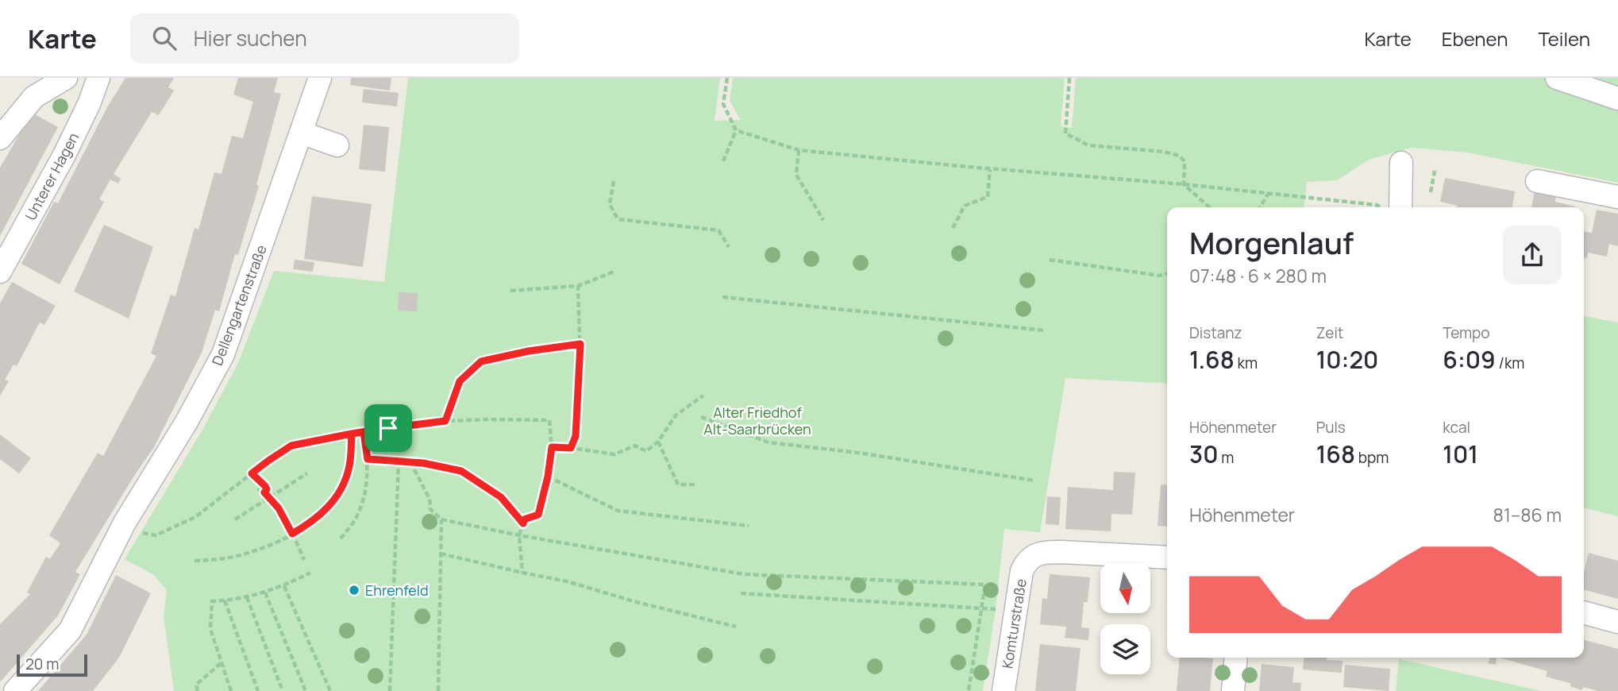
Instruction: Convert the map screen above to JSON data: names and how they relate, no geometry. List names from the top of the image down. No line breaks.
{"streets":{"street":["Unterer Hagen","Dellengartenstraße","Komturstraße"]},"parks":["Alter Friedhof Alt-Saarbrücken"],"places":["Ehrenfeld"],"scale_bar":"20 m","north":"bottom","page":{"header":"Karte","search":"Hier suchen","nav":["Karte","Ebenen","Teilen"],"heading":["Morgenlauf","07:48 · 6 × 280 m"],"stats":[["Distanz","1.68 km"],["Zeit","10:20"],["Tempo","6:09 /km"],["Höhenmeter","30 m"],["Puls","168 bpm"],["kcal","101"]],"chart":["Höhenmeter","81–86 m"],"scale":"20 m"}}
